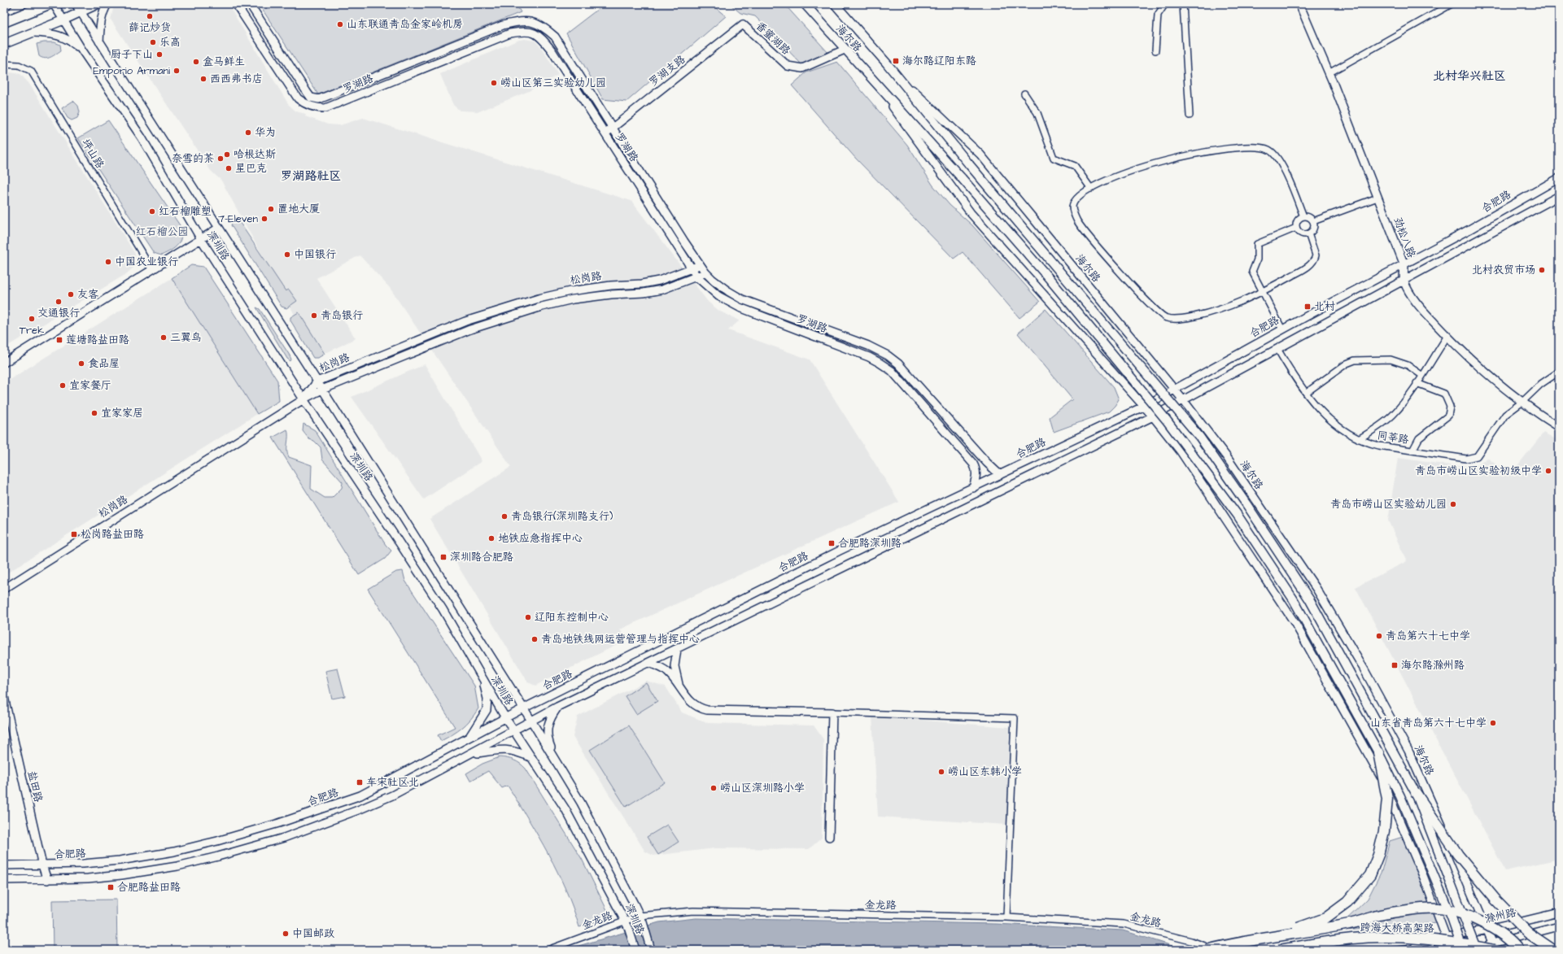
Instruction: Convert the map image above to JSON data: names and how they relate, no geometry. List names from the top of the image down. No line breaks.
{"streets":{"highway":["跨海大桥高架路"],"main road":["海尔路"],"street":["香蜜湖路","罗湖支路","罗湖路","坪山路","合肥路","劲松八路","深圳路","松岗路","同莘路","盐田路","金龙路","滁州路"]},"crossings":[["香蜜湖路","海尔路"],["香蜜湖路","罗湖支路"],["海尔路","合肥路"],["海尔路","滁州路"],["海尔路","跨海大桥高架路"],["罗湖支路","罗湖路"],["罗湖路","合肥路"],["罗湖路","松岗路"],["合肥路","劲松八路"],["合肥路","深圳路"],["合肥路","盐田路"],["深圳路","松岗路"],["深圳路","金龙路"]],"districts":["北村华兴社区","罗湖路社区"],"parks":["红石榴公园"],"places":{"other":["薛记炒货","山东联通青岛金家岭机房","乐高","厨子下山","盒马鲜生","Emporio Armani","西西弗书店","崂山区第三实验幼儿园","华为","哈根达斯","奈雪的茶","星巴克","置地大厦","红石榴雕塑","7-Eleven","中国银行","中国农业银行","北村农贸市场","友客","交通银行","青岛银行","Trek","三翼鸟","食品屋","宜家餐厅","宜家家居","青岛市崂山区实验初级中学","青岛市崂山区实验幼儿园","青岛银行(深圳路支行)","地铁应急指挥中心","辽阳东控制中心","青岛第六十七中学","青岛地铁线网运营管理与指挥中心","山东省青岛第六十七中学","崂山区东韩小学","崂山区深圳路小学","中国邮政"],"transit":["海尔路辽阳东路","北村","莲塘路盐田路","松岗路盐田路","合肥路深圳路","深圳路合肥路","海尔路滁州路","车宋社区北","合肥路盐田路"]}}
